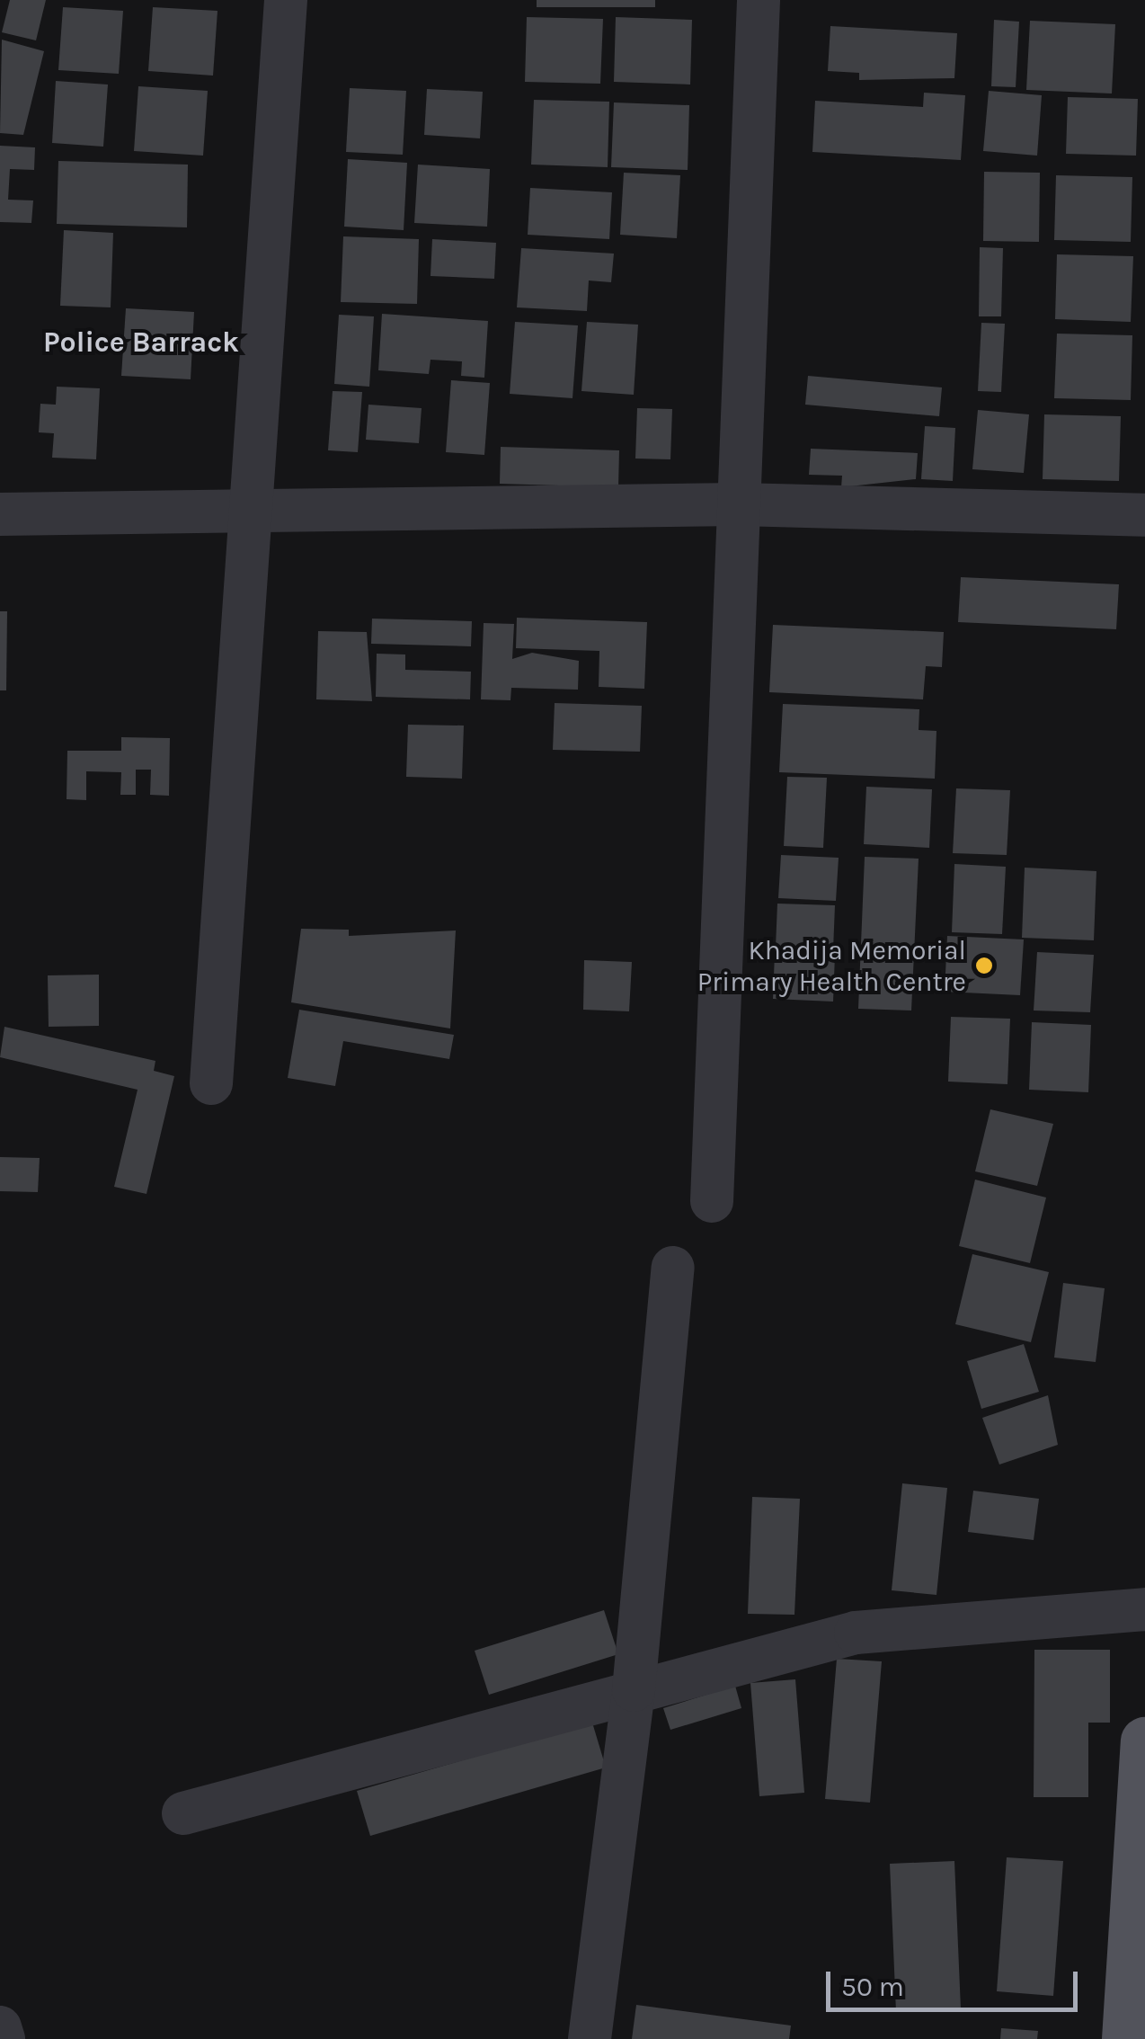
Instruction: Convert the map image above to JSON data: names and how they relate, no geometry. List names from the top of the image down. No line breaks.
{"districts":["Police Barrack"],"places":["Khadija Memorial Primary Health Centre"],"scale_bar":"50 m"}
